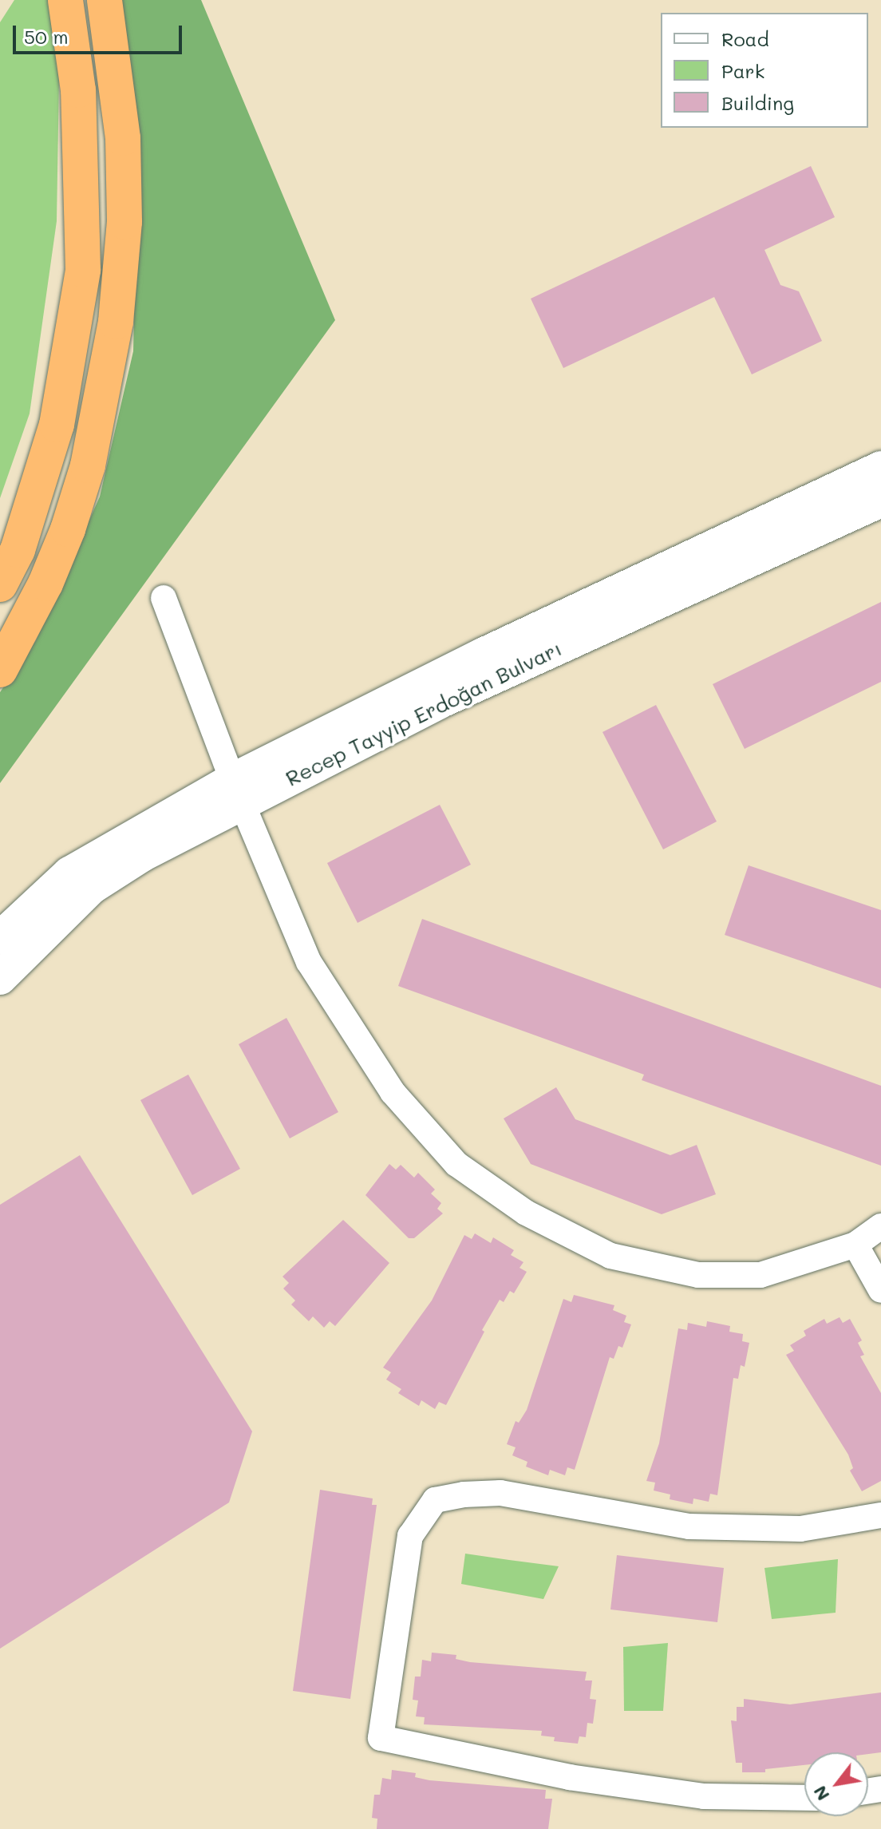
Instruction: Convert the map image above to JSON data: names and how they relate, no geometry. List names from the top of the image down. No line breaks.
{"streets":{"street":["Recep Tayyip Erdoğan Bulvarı"]},"legend":["Road","Park","Building"],"scale_bar":"50 m","north":"bottom left"}
